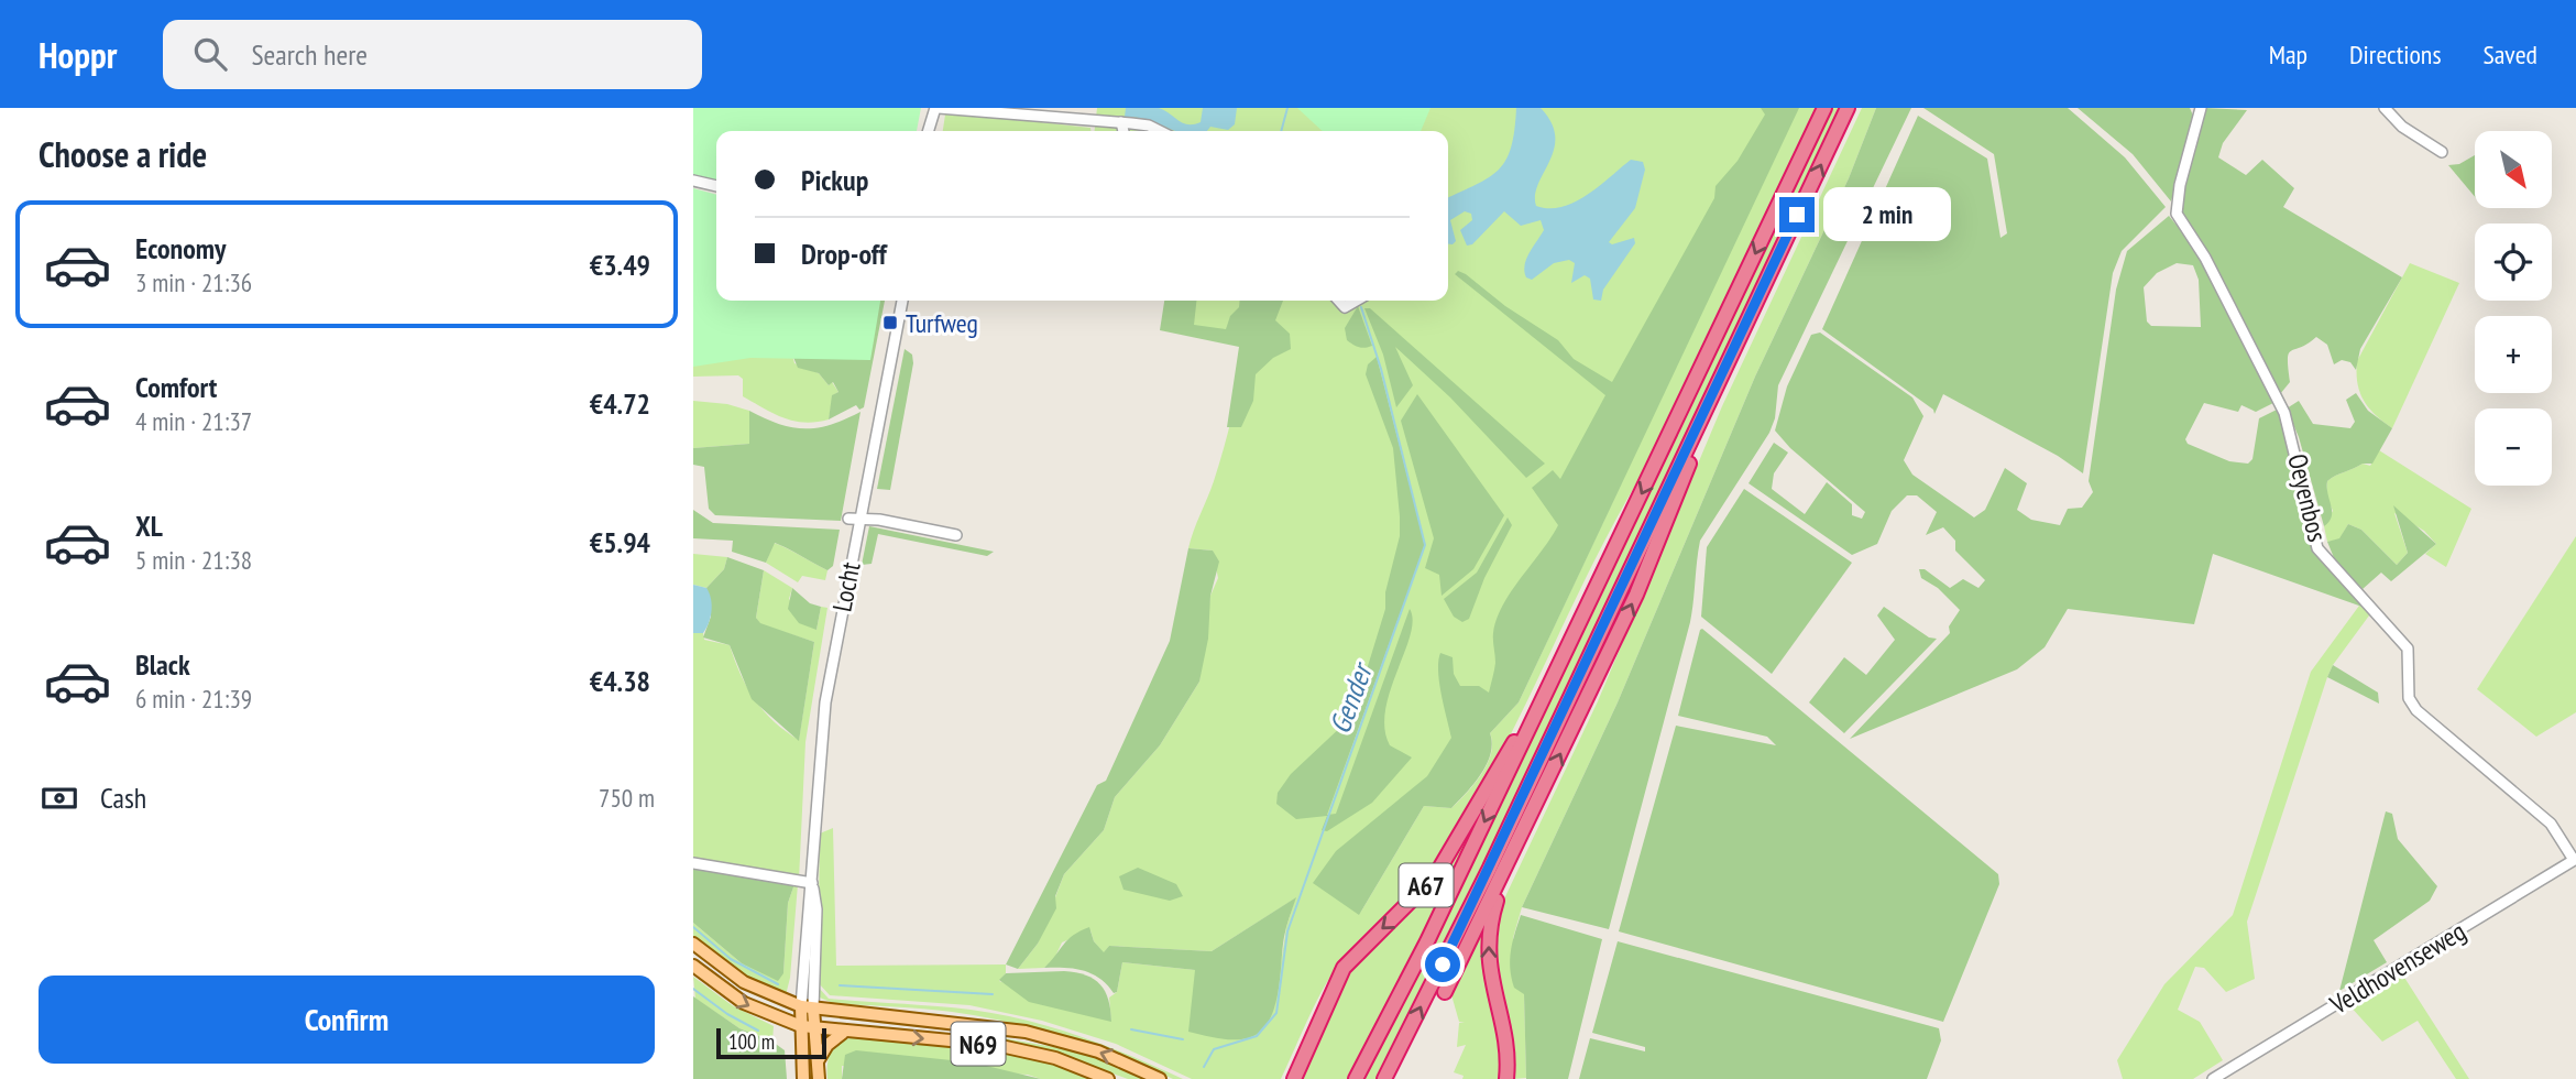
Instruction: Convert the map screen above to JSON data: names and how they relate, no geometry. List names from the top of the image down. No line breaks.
{"streets":{"highway":["A67"],"main road":["Locht","N69"],"street":["Oeyenbos","Veldhovenseweg"]},"crossings":[["Oeyenbos","Veldhovenseweg"],["Locht","N69"]],"water":["Gender"],"places":{"transit":["Turfweg"]},"scale_bar":"100 m","north":"bottom right","page":{"header":"Hoppr","search":"Search here","nav":["Map","Directions","Saved"],"heading":"Choose a ride","map_buttons":["+","−"],"banner":["Pickup","Drop-off"],"bubble":"2 min","list":[{"name":"Economy","note":"3 min · 21:36","value":"€3.49"},{"name":"Comfort","note":"4 min · 21:37","value":"€4.72"},{"name":"XL","note":"5 min · 21:38","value":"€5.94"},{"name":"Black","note":"6 min · 21:39","value":"€4.38"}],"pay":["Cash","750 m"],"buttons":"Confirm","scale":"100 m"}}
